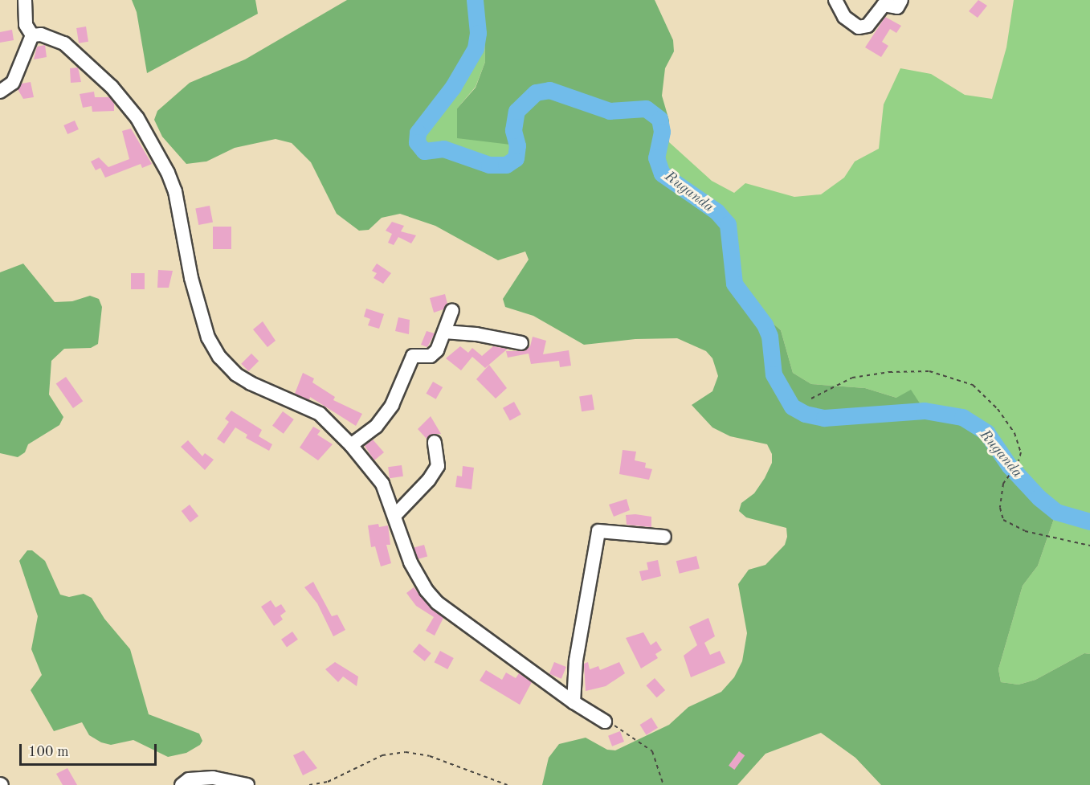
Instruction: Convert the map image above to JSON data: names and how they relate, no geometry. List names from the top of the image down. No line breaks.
{"water":["Ruganda"],"scale_bar":"100 m"}
